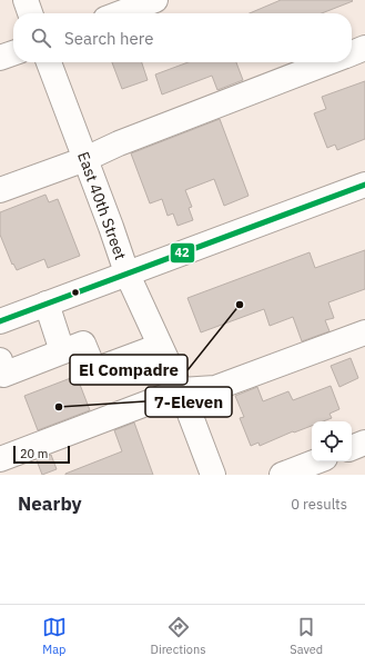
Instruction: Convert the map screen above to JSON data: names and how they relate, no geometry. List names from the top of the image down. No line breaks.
{"streets":{"street":["East 40th Street"]},"places":["El Compadre","7-Eleven"],"lines":["transit line 42"],"scale_bar":"20 m","page":{"search":"Search here","scale":"20 m","heading":["Nearby","0 results"],"nav":["Map","Directions","Saved"]}}
